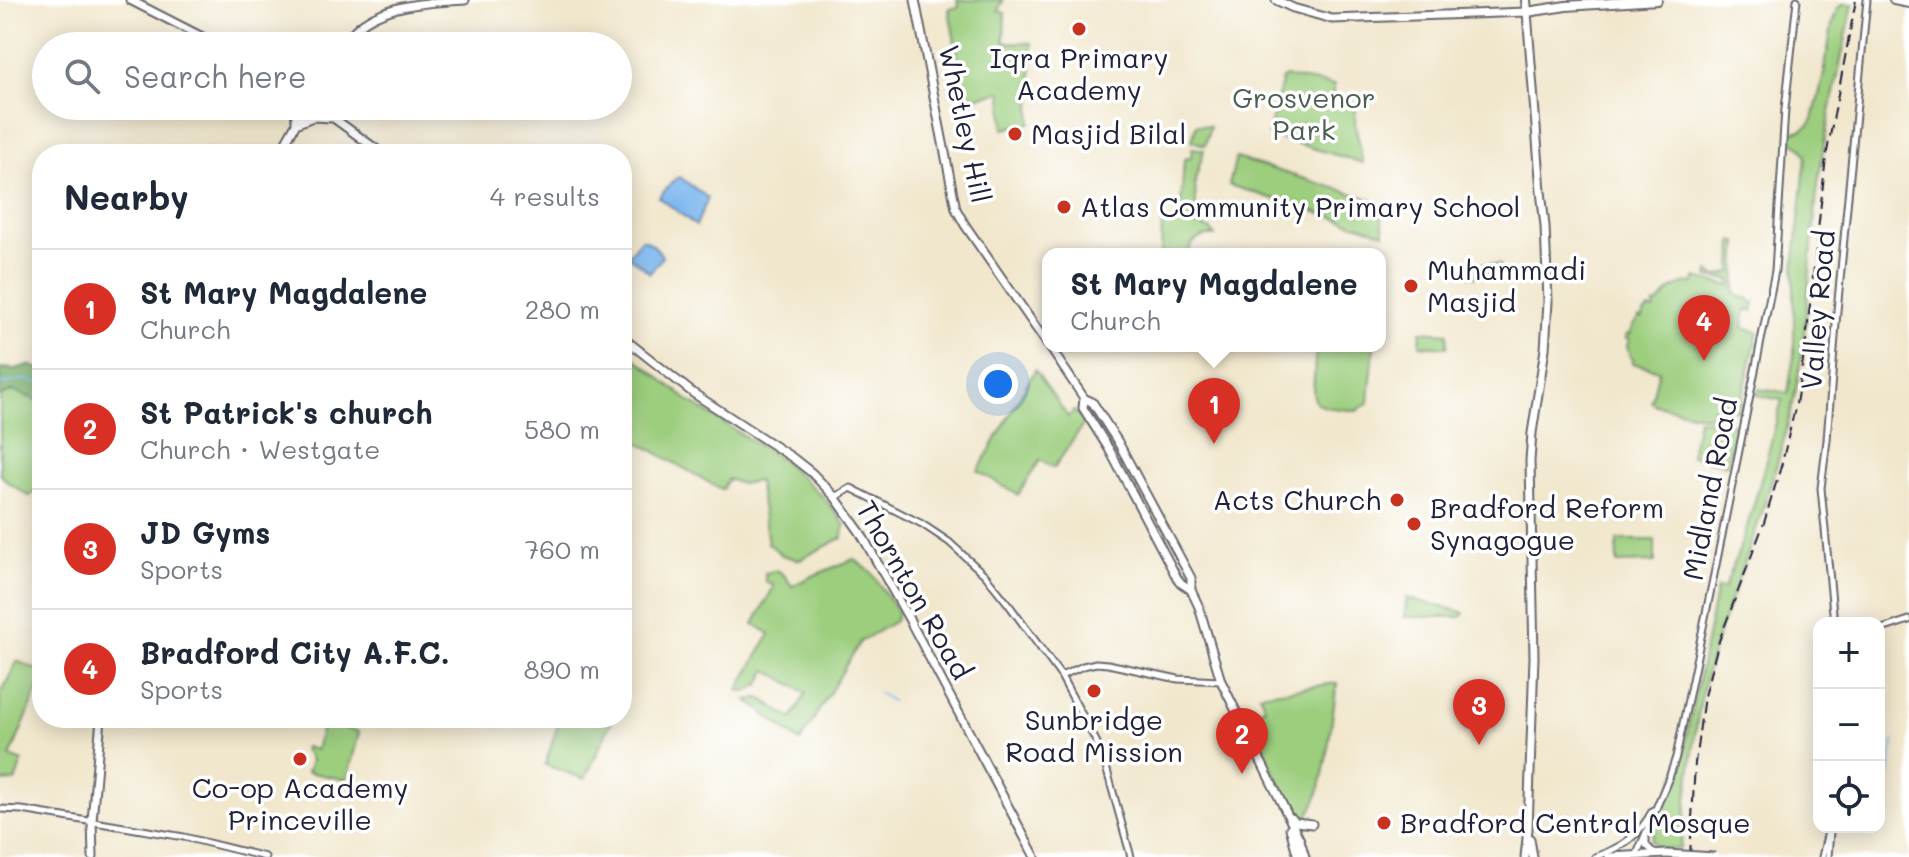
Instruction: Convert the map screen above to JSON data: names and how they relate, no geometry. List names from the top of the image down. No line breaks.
{"streets":{"main road":["Whetley Hill","Thornton Road"],"street":["Valley Road","Midland Road"]},"parks":["Grosvenor Park"],"places":["Iqra Primary Academy","Masjid Bilal","Atlas Community Primary School","Muhammadi Masjid","Acts Church","Bradford Reform Synagogue","Sunbridge Road Mission","Co-op Academy Princeville","Bradford Central Mosque"],"page":{"search":"Search here","heading":["Nearby","4 results"],"popup":["St Mary Magdalene","Church"],"list":[{"mark":"1","name":"St Mary Magdalene","note":"Church","value":"280 m"},{"mark":"2","name":"St Patrick's church","note":"Church · Westgate","value":"580 m"},{"mark":"3","name":"JD Gyms","note":"Sports","value":"760 m"},{"mark":"4","name":"Bradford City A.F.C.","note":"Sports","value":"890 m"}],"pins":["4","1","3","2"],"map_buttons":["+","−"]}}
